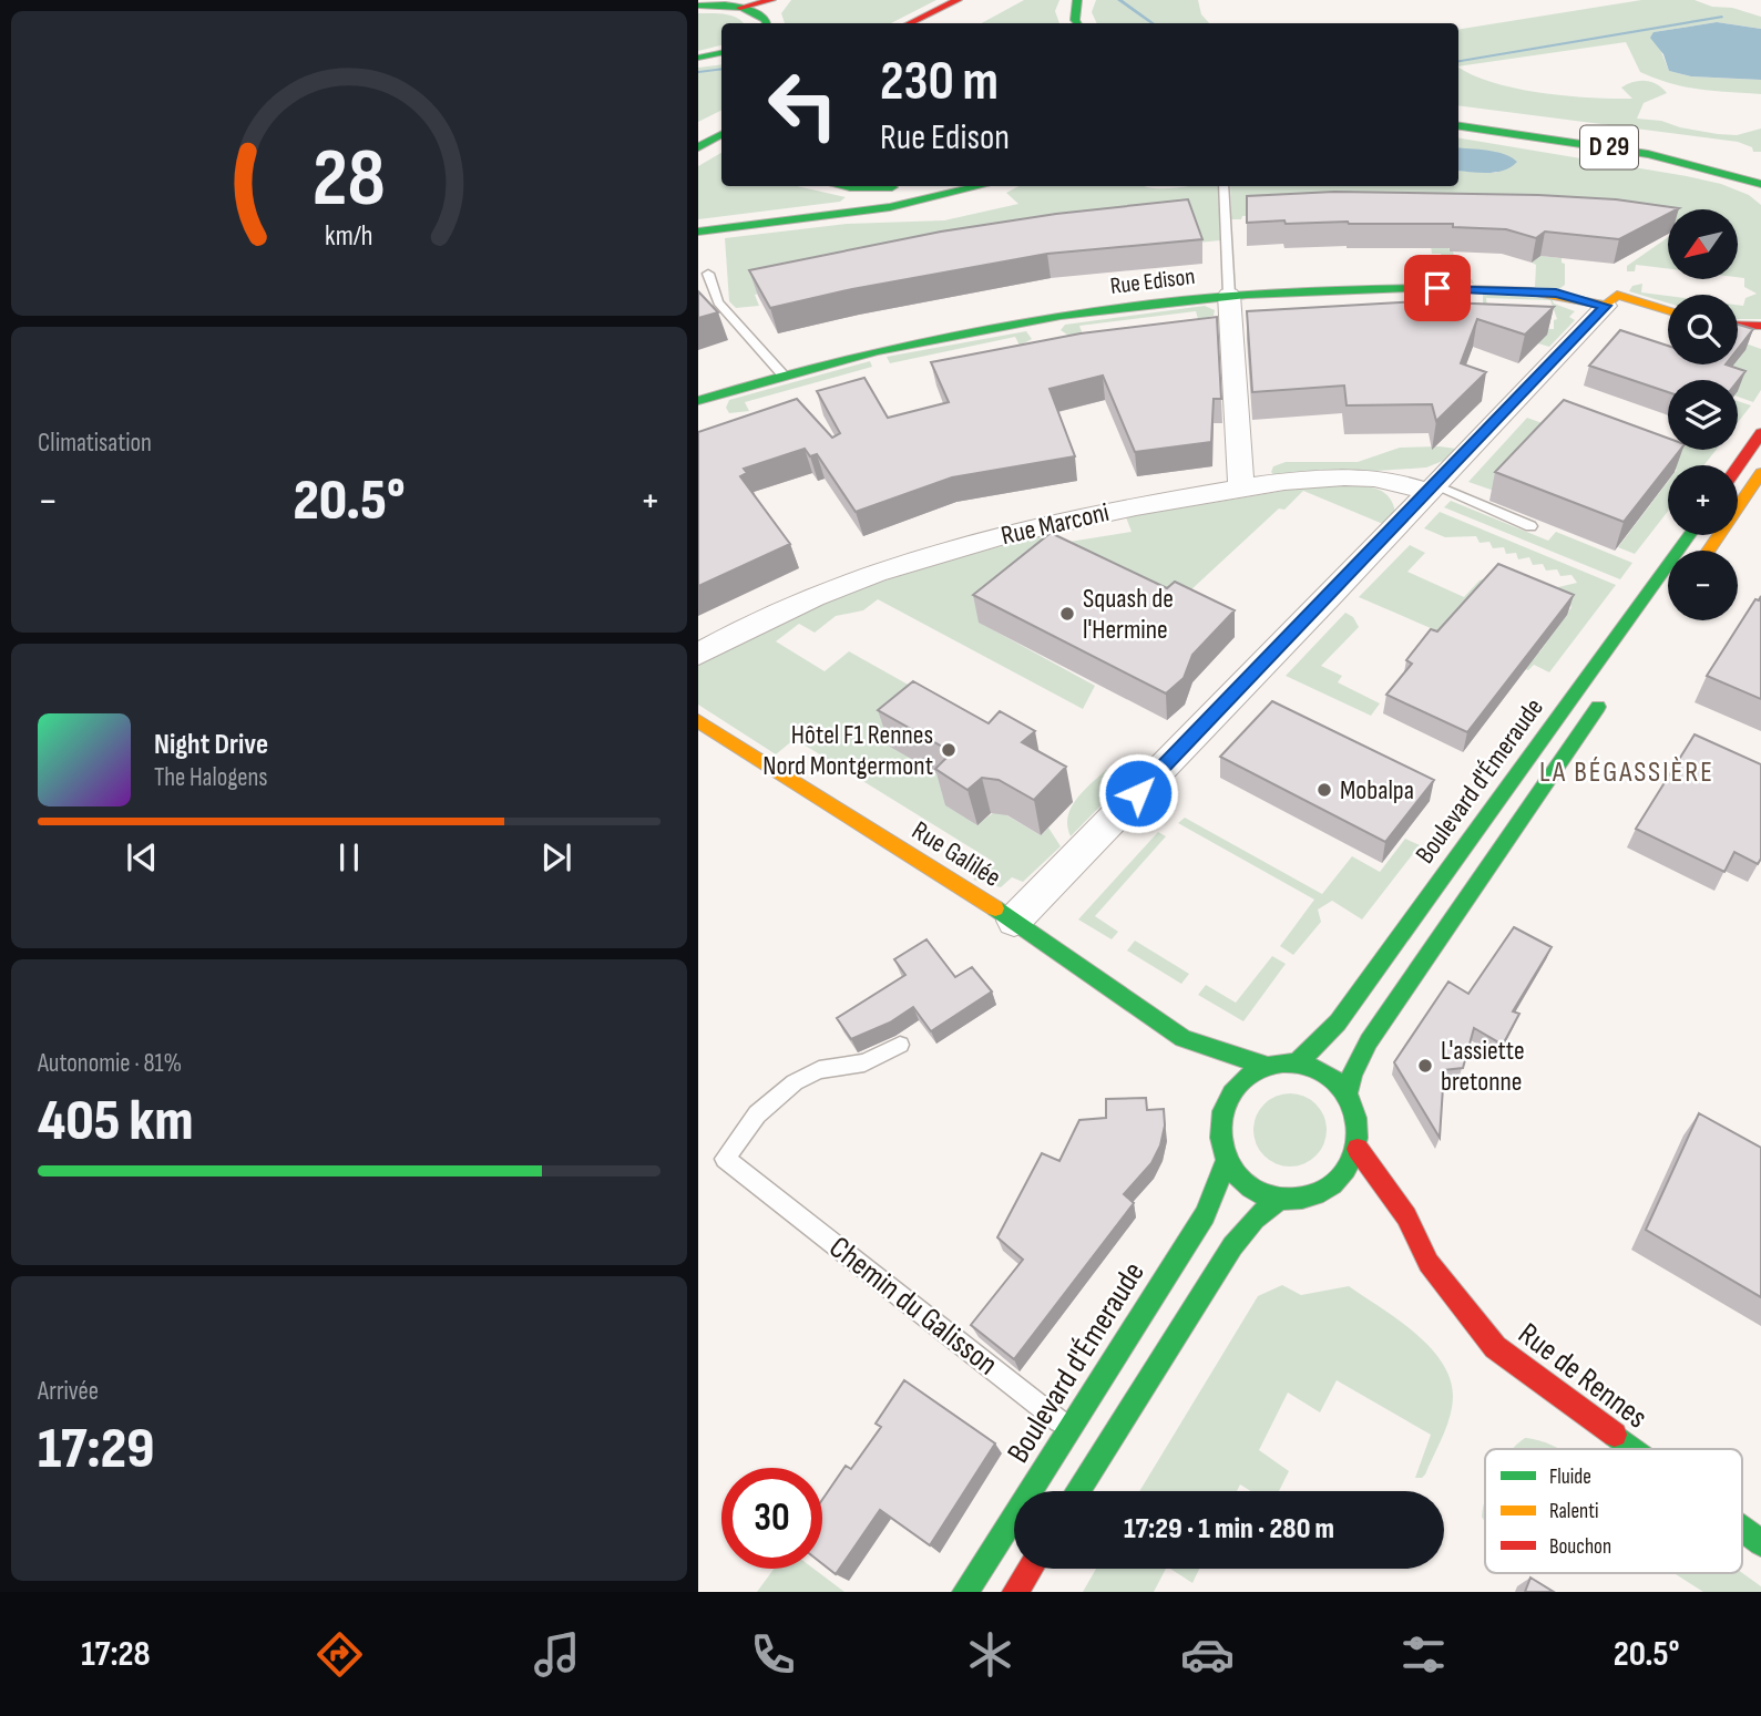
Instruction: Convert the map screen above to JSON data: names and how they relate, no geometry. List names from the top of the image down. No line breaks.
{"streets":{"main road":["D 29","Rue Edison","Boulevard d'Émeraude","Rue Galilée","Rue de Rennes"],"street":["Rue Marconi"],"lane":["Chemin du Galisson"]},"crossings":[["Boulevard d'Émeraude","Rue Galilée"],["Boulevard d'Émeraude","Chemin du Galisson"],["Boulevard d'Émeraude","Rue de Rennes"],["Rue Galilée","Rue de Rennes"]],"districts":["LA BÉGASSIÈRE"],"places":["Squash de l'Hermine","Hôtel F1 Rennes Nord Montgermont","Mobalpa","L'assiette bretonne"],"legend":["Fluide","Ralenti","Bouchon"],"north":"bottom left","page":{"turn":["230 m","Rue Edison"],"map_buttons":["+","−"],"tile":["Climatisation",["Autonomie · 81%","405 km"],["Arrivée","17:29"]],"heat":["−","20.5°","+"],"song":["Night Drive","The Halogens"],"limit":"30","trip":"17:29 · 1 min · 280 m","tabs":["17:28","20.5°"],"gauge":["28","km/h"]}}
